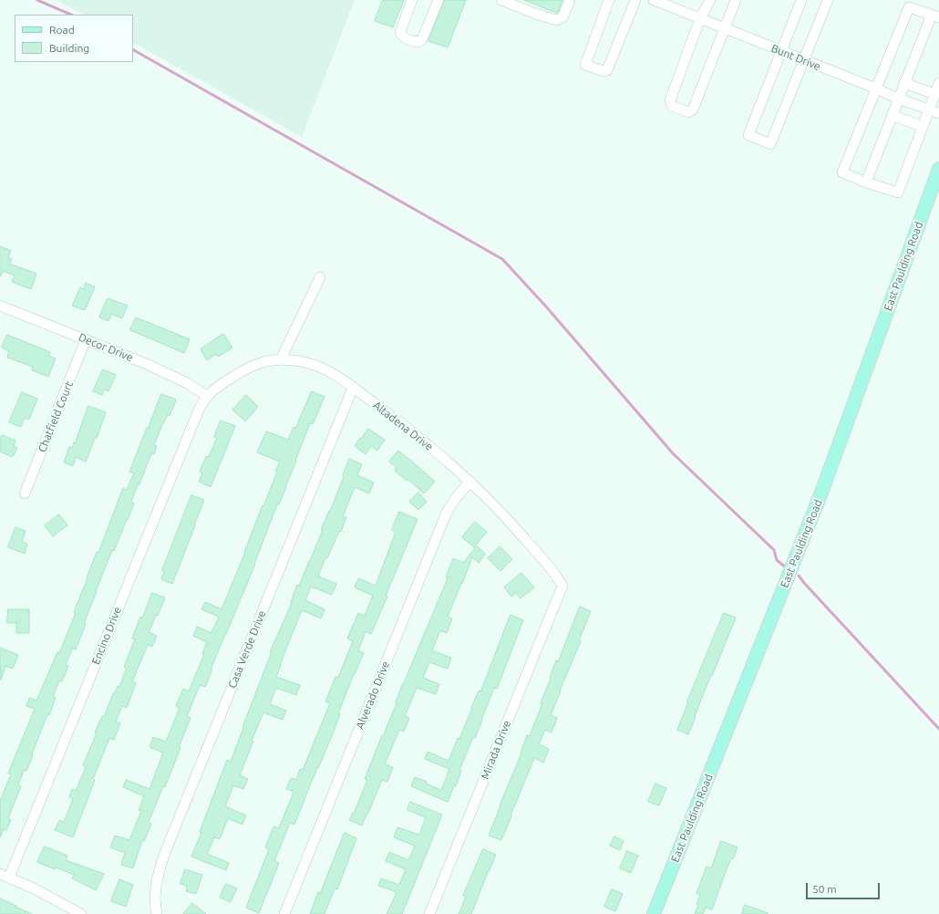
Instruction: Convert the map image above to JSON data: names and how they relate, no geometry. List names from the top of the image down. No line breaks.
{"streets":{"main road":["East Paulding Road"],"street":["Bunt Drive","Decor Drive","Chatfield Court","Altadena Drive","Encino Drive","Casa Verde Drive","Alverado Drive","Mirada Drive"]},"crossings":[["Decor Drive","Chatfield Court"],["Decor Drive","Altadena Drive"],["Decor Drive","Encino Drive"],["Altadena Drive","Encino Drive"],["Altadena Drive","Casa Verde Drive"],["Altadena Drive","Alverado Drive"],["Altadena Drive","Mirada Drive"]],"legend":["Road","Building"],"scale_bar":"50 m"}
